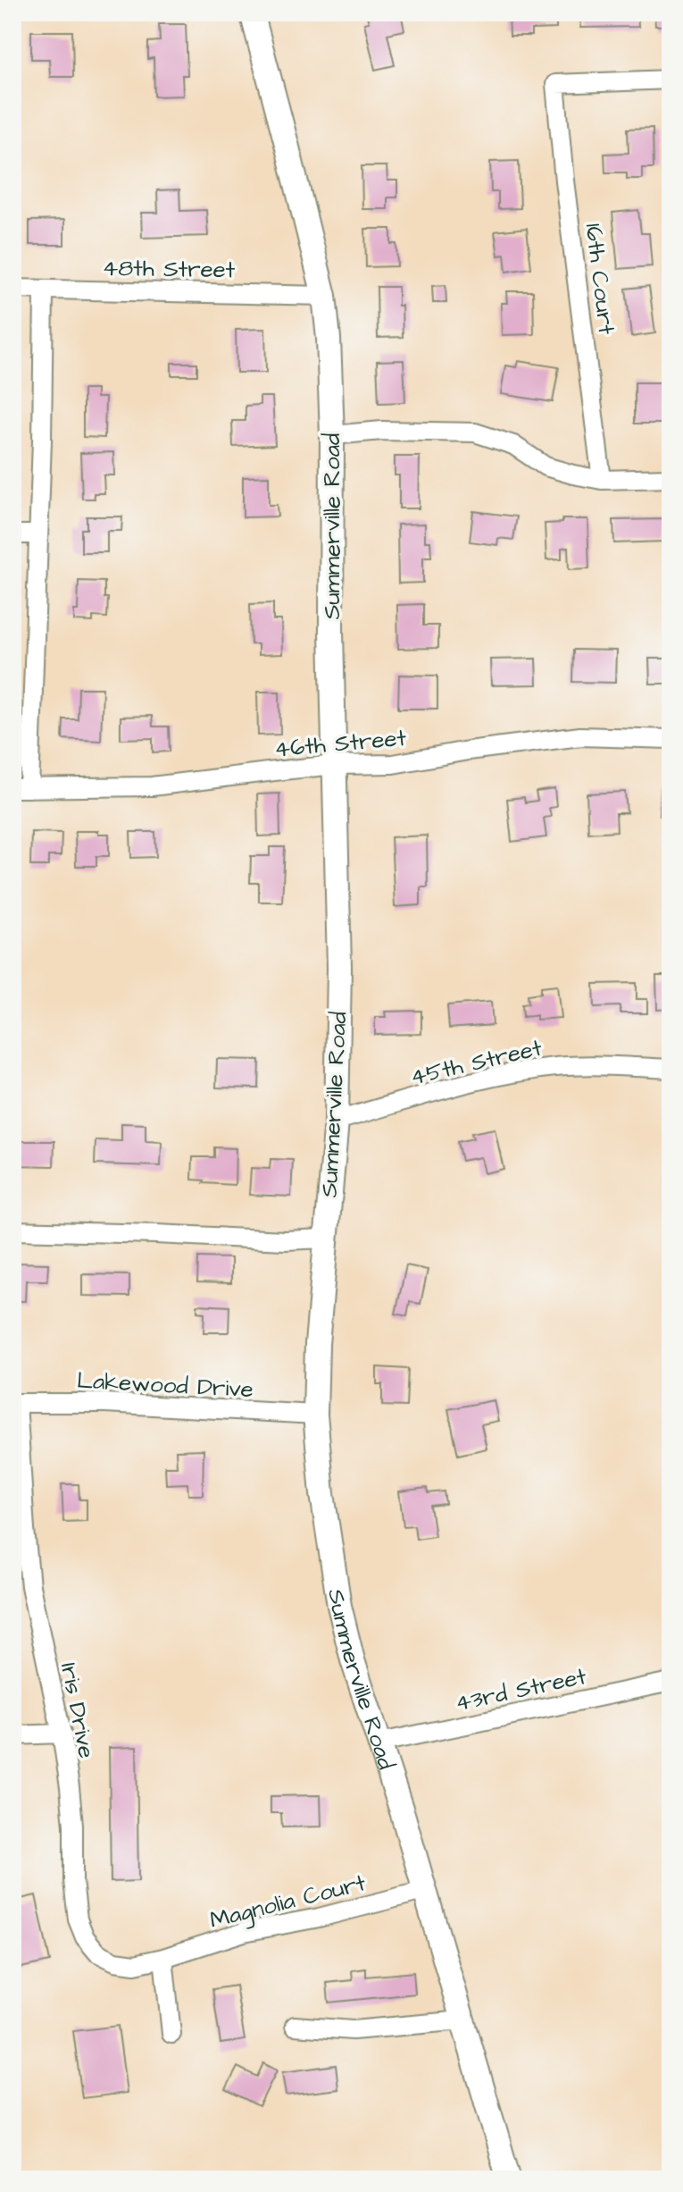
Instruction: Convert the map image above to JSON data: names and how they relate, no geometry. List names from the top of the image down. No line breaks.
{"streets":{"main road":["Summerville Road"],"street":["48th Street","16th Court","46th Street","45th Street","Lakewood Drive","43rd Street","Iris Drive","Magnolia Court"]},"crossings":[["48th Street","Summerville Road"],["Summerville Road","46th Street"],["Summerville Road","45th Street"],["Summerville Road","Lakewood Drive"],["Summerville Road","43rd Street"],["Summerville Road","Magnolia Court"],["Lakewood Drive","Iris Drive"],["Iris Drive","Magnolia Court"]]}
